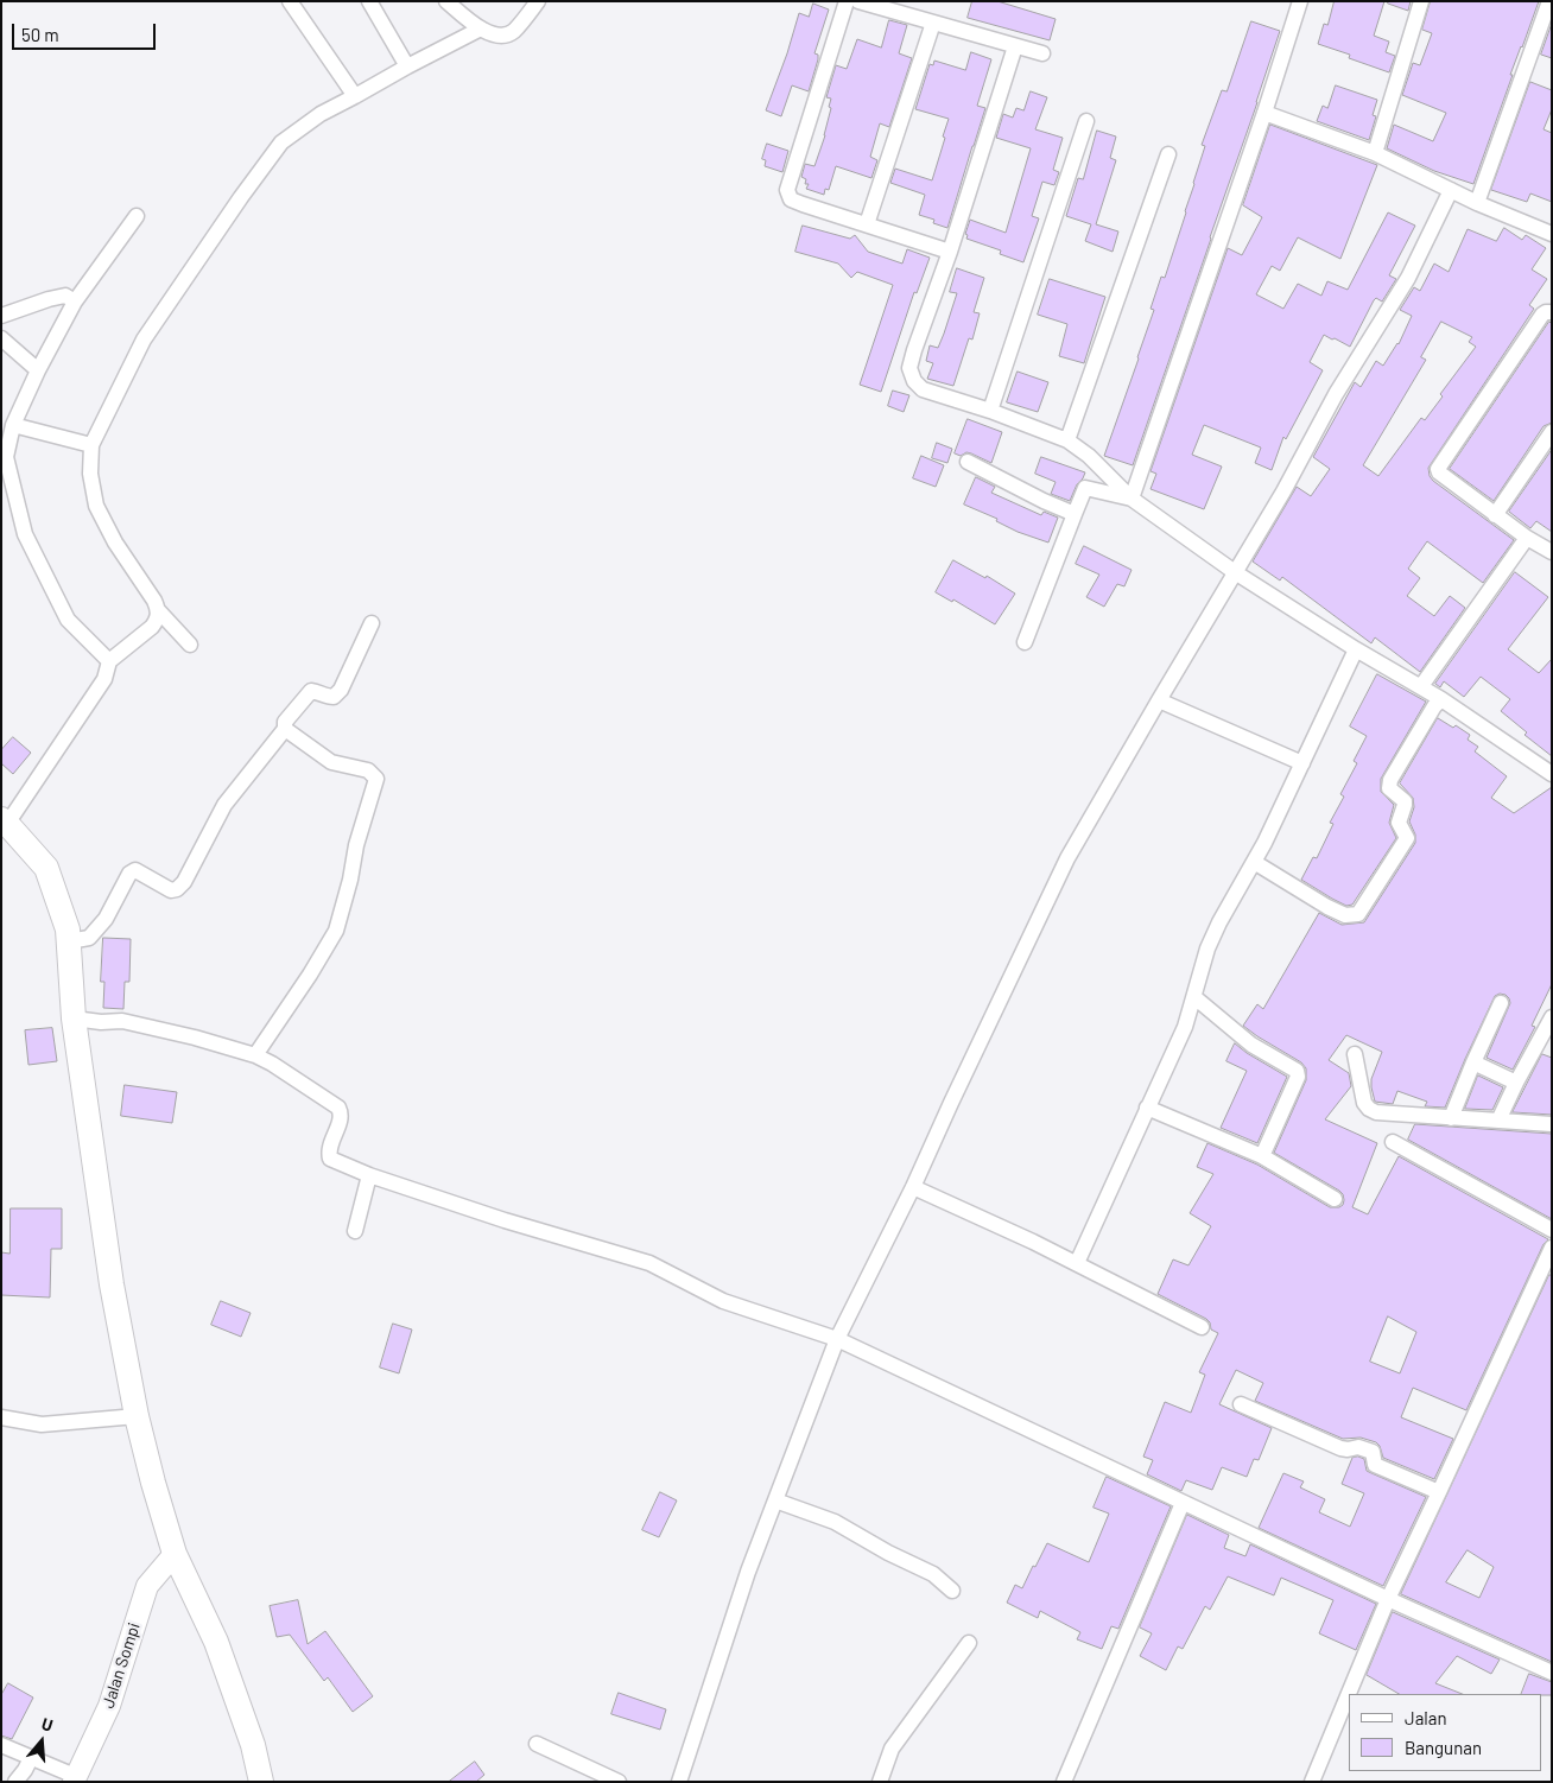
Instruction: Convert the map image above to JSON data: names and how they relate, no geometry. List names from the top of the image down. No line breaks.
{"streets":{"street":["Jalan Sompi"]},"legend":["Jalan","Bangunan"],"scale_bar":"50 m","north":"top"}
